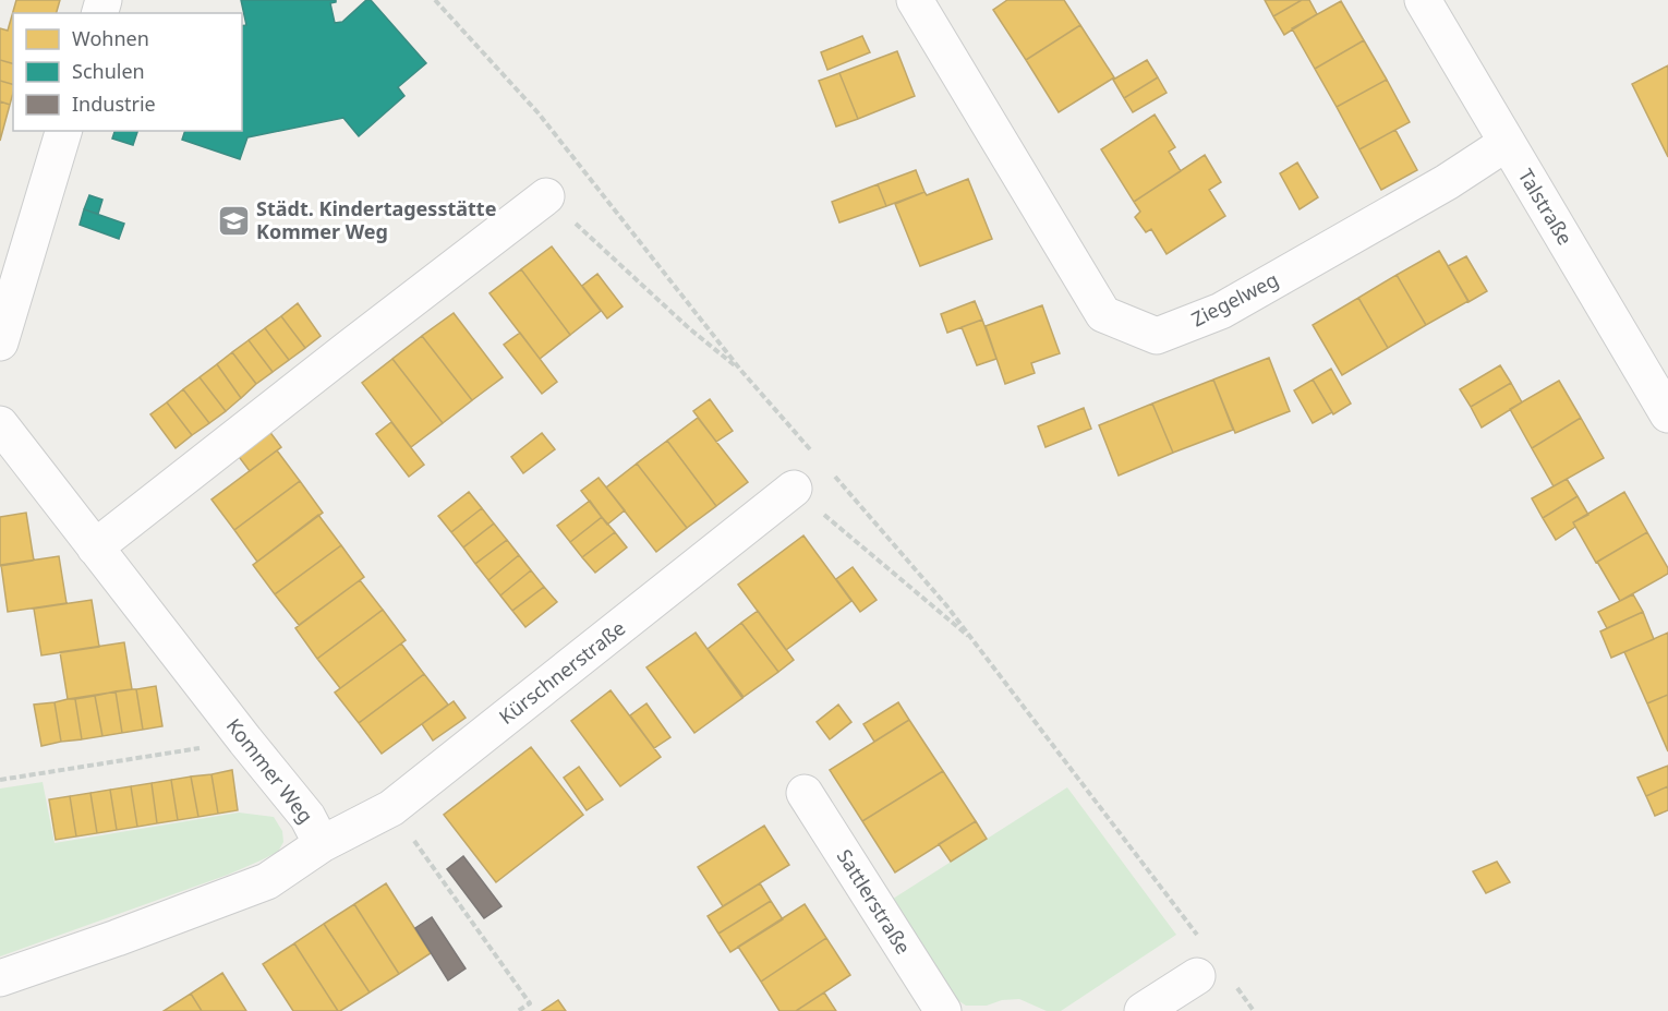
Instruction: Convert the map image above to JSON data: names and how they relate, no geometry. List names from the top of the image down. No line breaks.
{"streets":{"street":["Talstraße","Ziegelweg","Kürschnerstraße","Kommer Weg","Sattlerstraße"]},"crossings":[["Talstraße","Ziegelweg"],["Kürschnerstraße","Kommer Weg"]],"places":{"school or university":["Städt. Kindertagesstätte Kommer Weg"]},"legend":["Wohnen","Schulen","Industrie"]}
